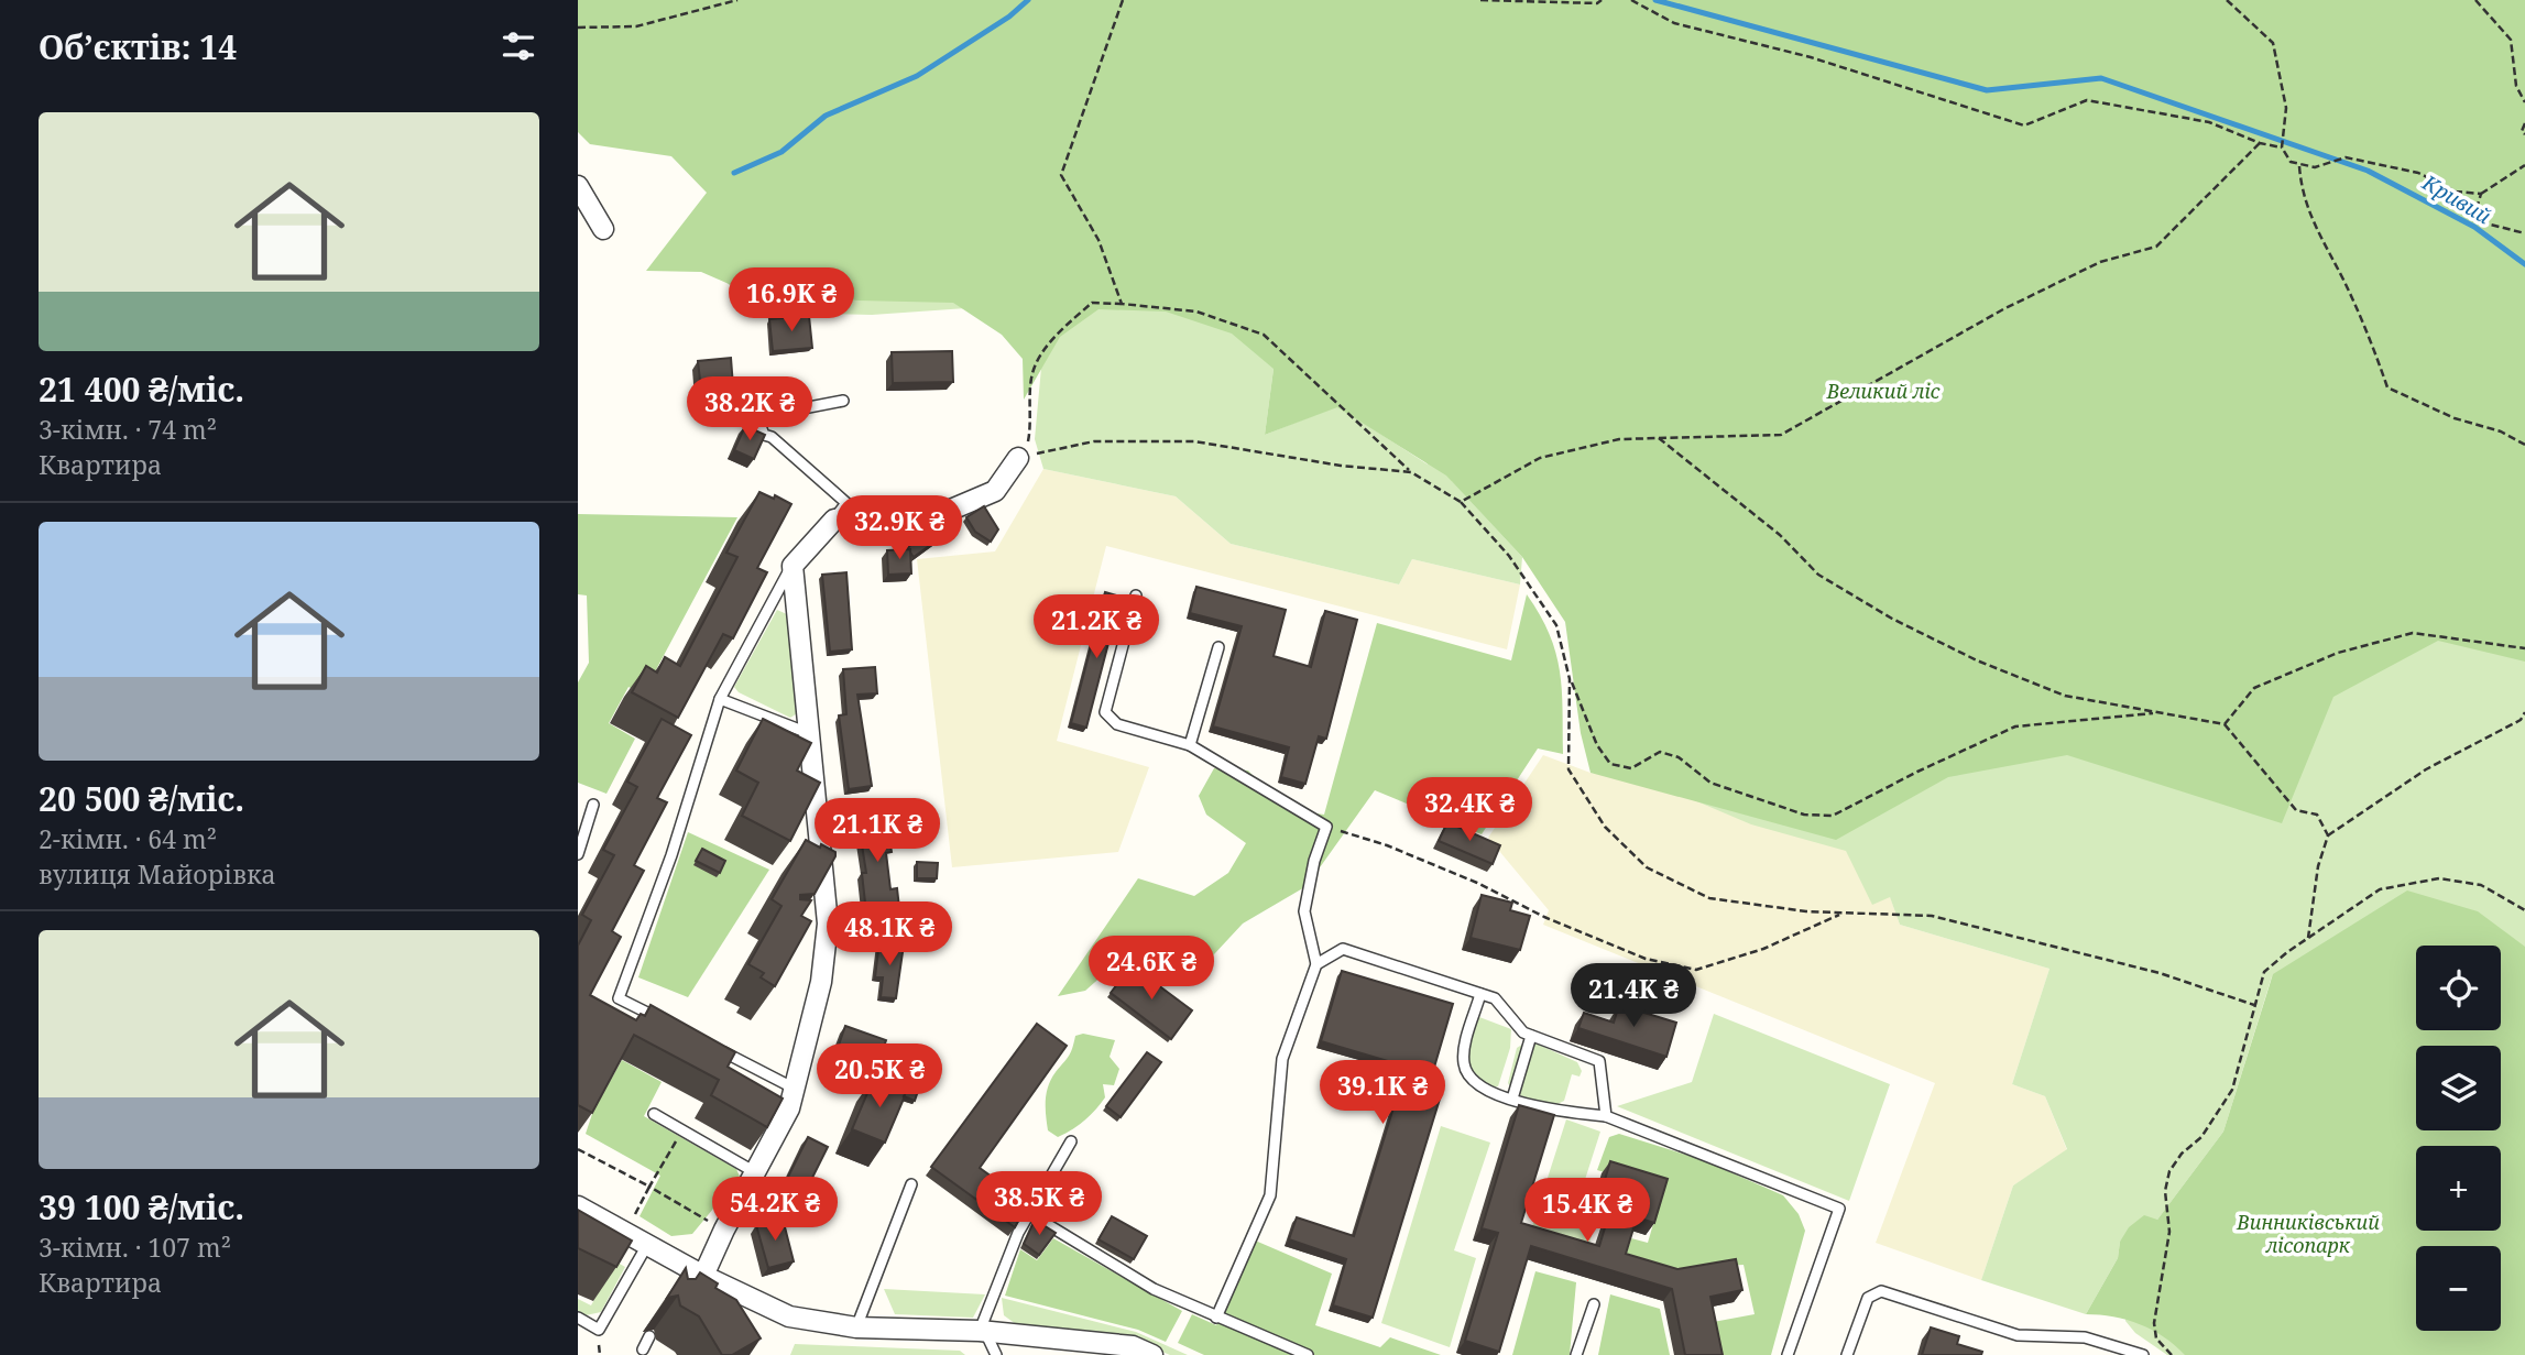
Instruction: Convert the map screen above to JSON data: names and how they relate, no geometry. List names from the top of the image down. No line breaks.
{"water":["Кривий"],"parks":["Великий ліс","Винниківський лісопарк"],"page":{"heading":"Об’єктів: 14","list":[{"name":"21 400 ₴/міс.","note":"3-кімн. · 74 m² · Квартира"},{"name":"20 500 ₴/міс.","note":"2-кімн. · 64 m² · вулиця Майорівка"},{"name":"39 100 ₴/міс.","note":"3-кімн. · 107 m² · Квартира"}],"price":["16.9K ₴","38.2K ₴","32.9K ₴","21.2K ₴","32.4K ₴","21.1K ₴","48.1K ₴","24.6K ₴","21.4K ₴","20.5K ₴","39.1K ₴","38.5K ₴","54.2K ₴","15.4K ₴"],"map_buttons":["+","−"]}}
